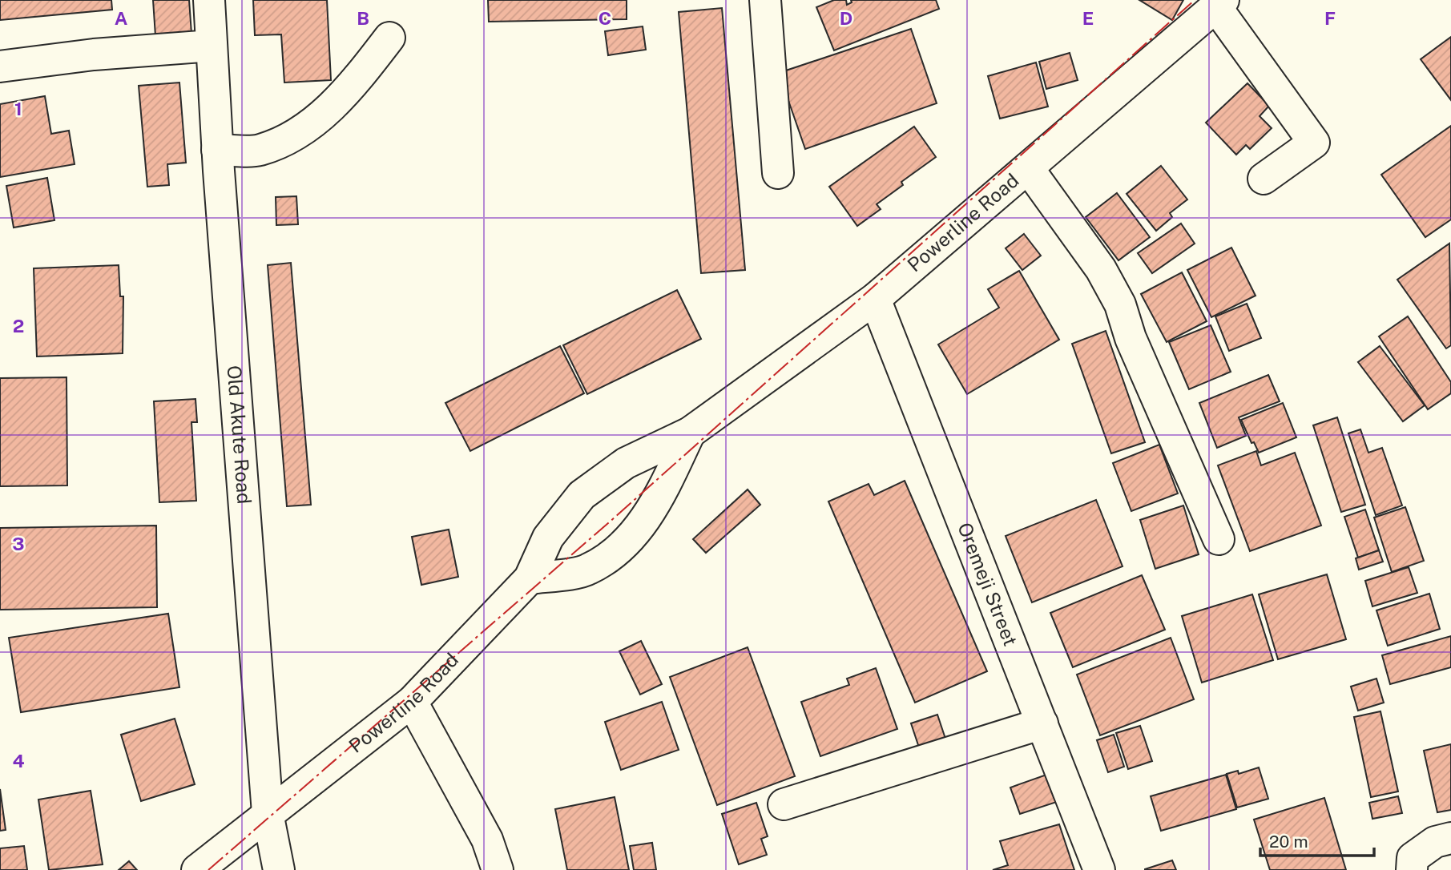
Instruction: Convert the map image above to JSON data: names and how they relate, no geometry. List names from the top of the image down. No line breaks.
{"streets":{"street":["Powerline Road","Old Akute Road","Oremeji Street"]},"crossings":[["Powerline Road","Old Akute Road"],["Powerline Road","Oremeji Street"]],"scale_bar":"20 m","grid":{"columns":["A","B","C","D","E","F"],"rows":["1","2","3","4"]}}
